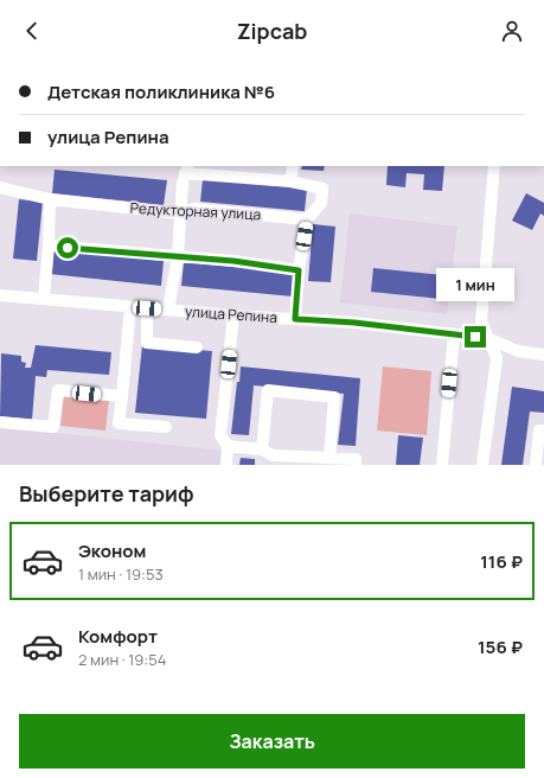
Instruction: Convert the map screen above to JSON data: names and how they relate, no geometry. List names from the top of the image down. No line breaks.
{"streets":{"street":["Редукторная улица","улица Репина"]},"page":{"header":"Zipcab","banner":["Детская поликлиника №6","улица Репина"],"bubble":"1 мин","heading":"Выберите тариф","list":[{"name":"Эконом","note":"1 мин · 19:53","value":"116 ₽"},{"name":"Комфорт","note":"2 мин · 19:54","value":"156 ₽"}],"buttons":"Заказать"}}
